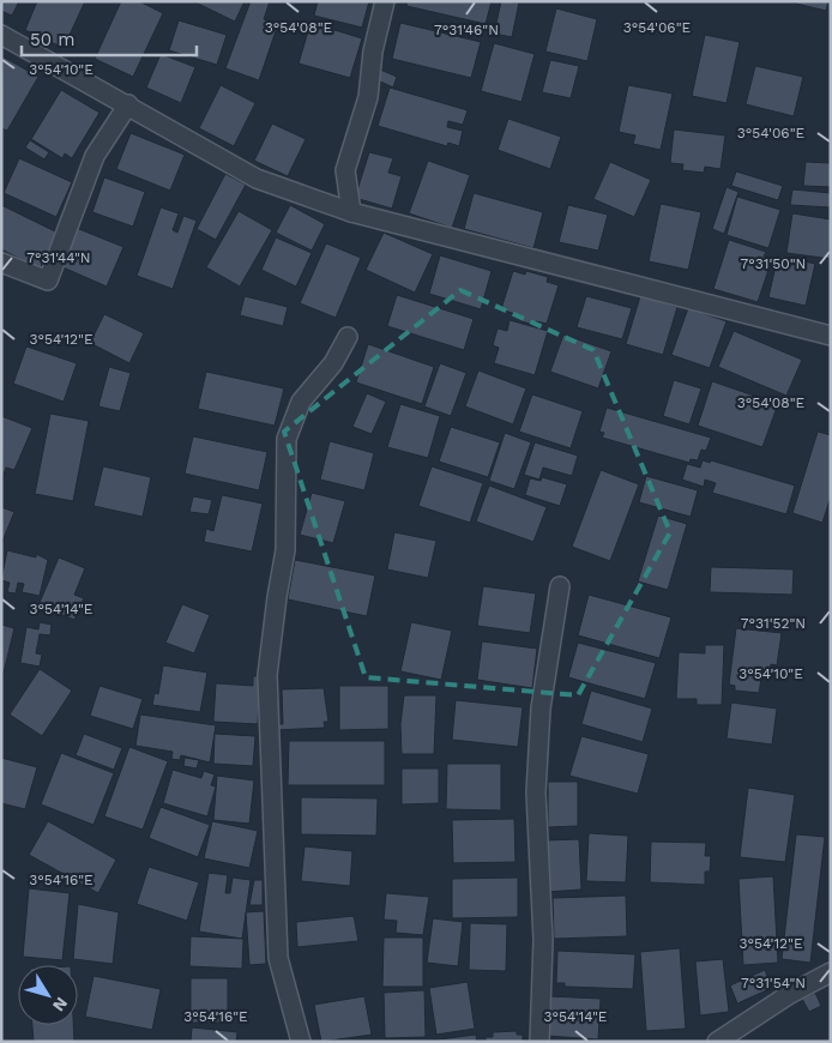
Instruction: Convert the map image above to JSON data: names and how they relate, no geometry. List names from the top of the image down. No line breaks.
{"scale_bar":"50 m","north":"bottom right","coordinates":["3°54'08\"E","3°54'06\"E","7°31'46\"N","3°54'10\"E","7°31'44\"N","7°31'50\"N","3°54'12\"E","3°54'14\"E","7°31'52\"N","3°54'16\"E","7°31'54\"N"]}
